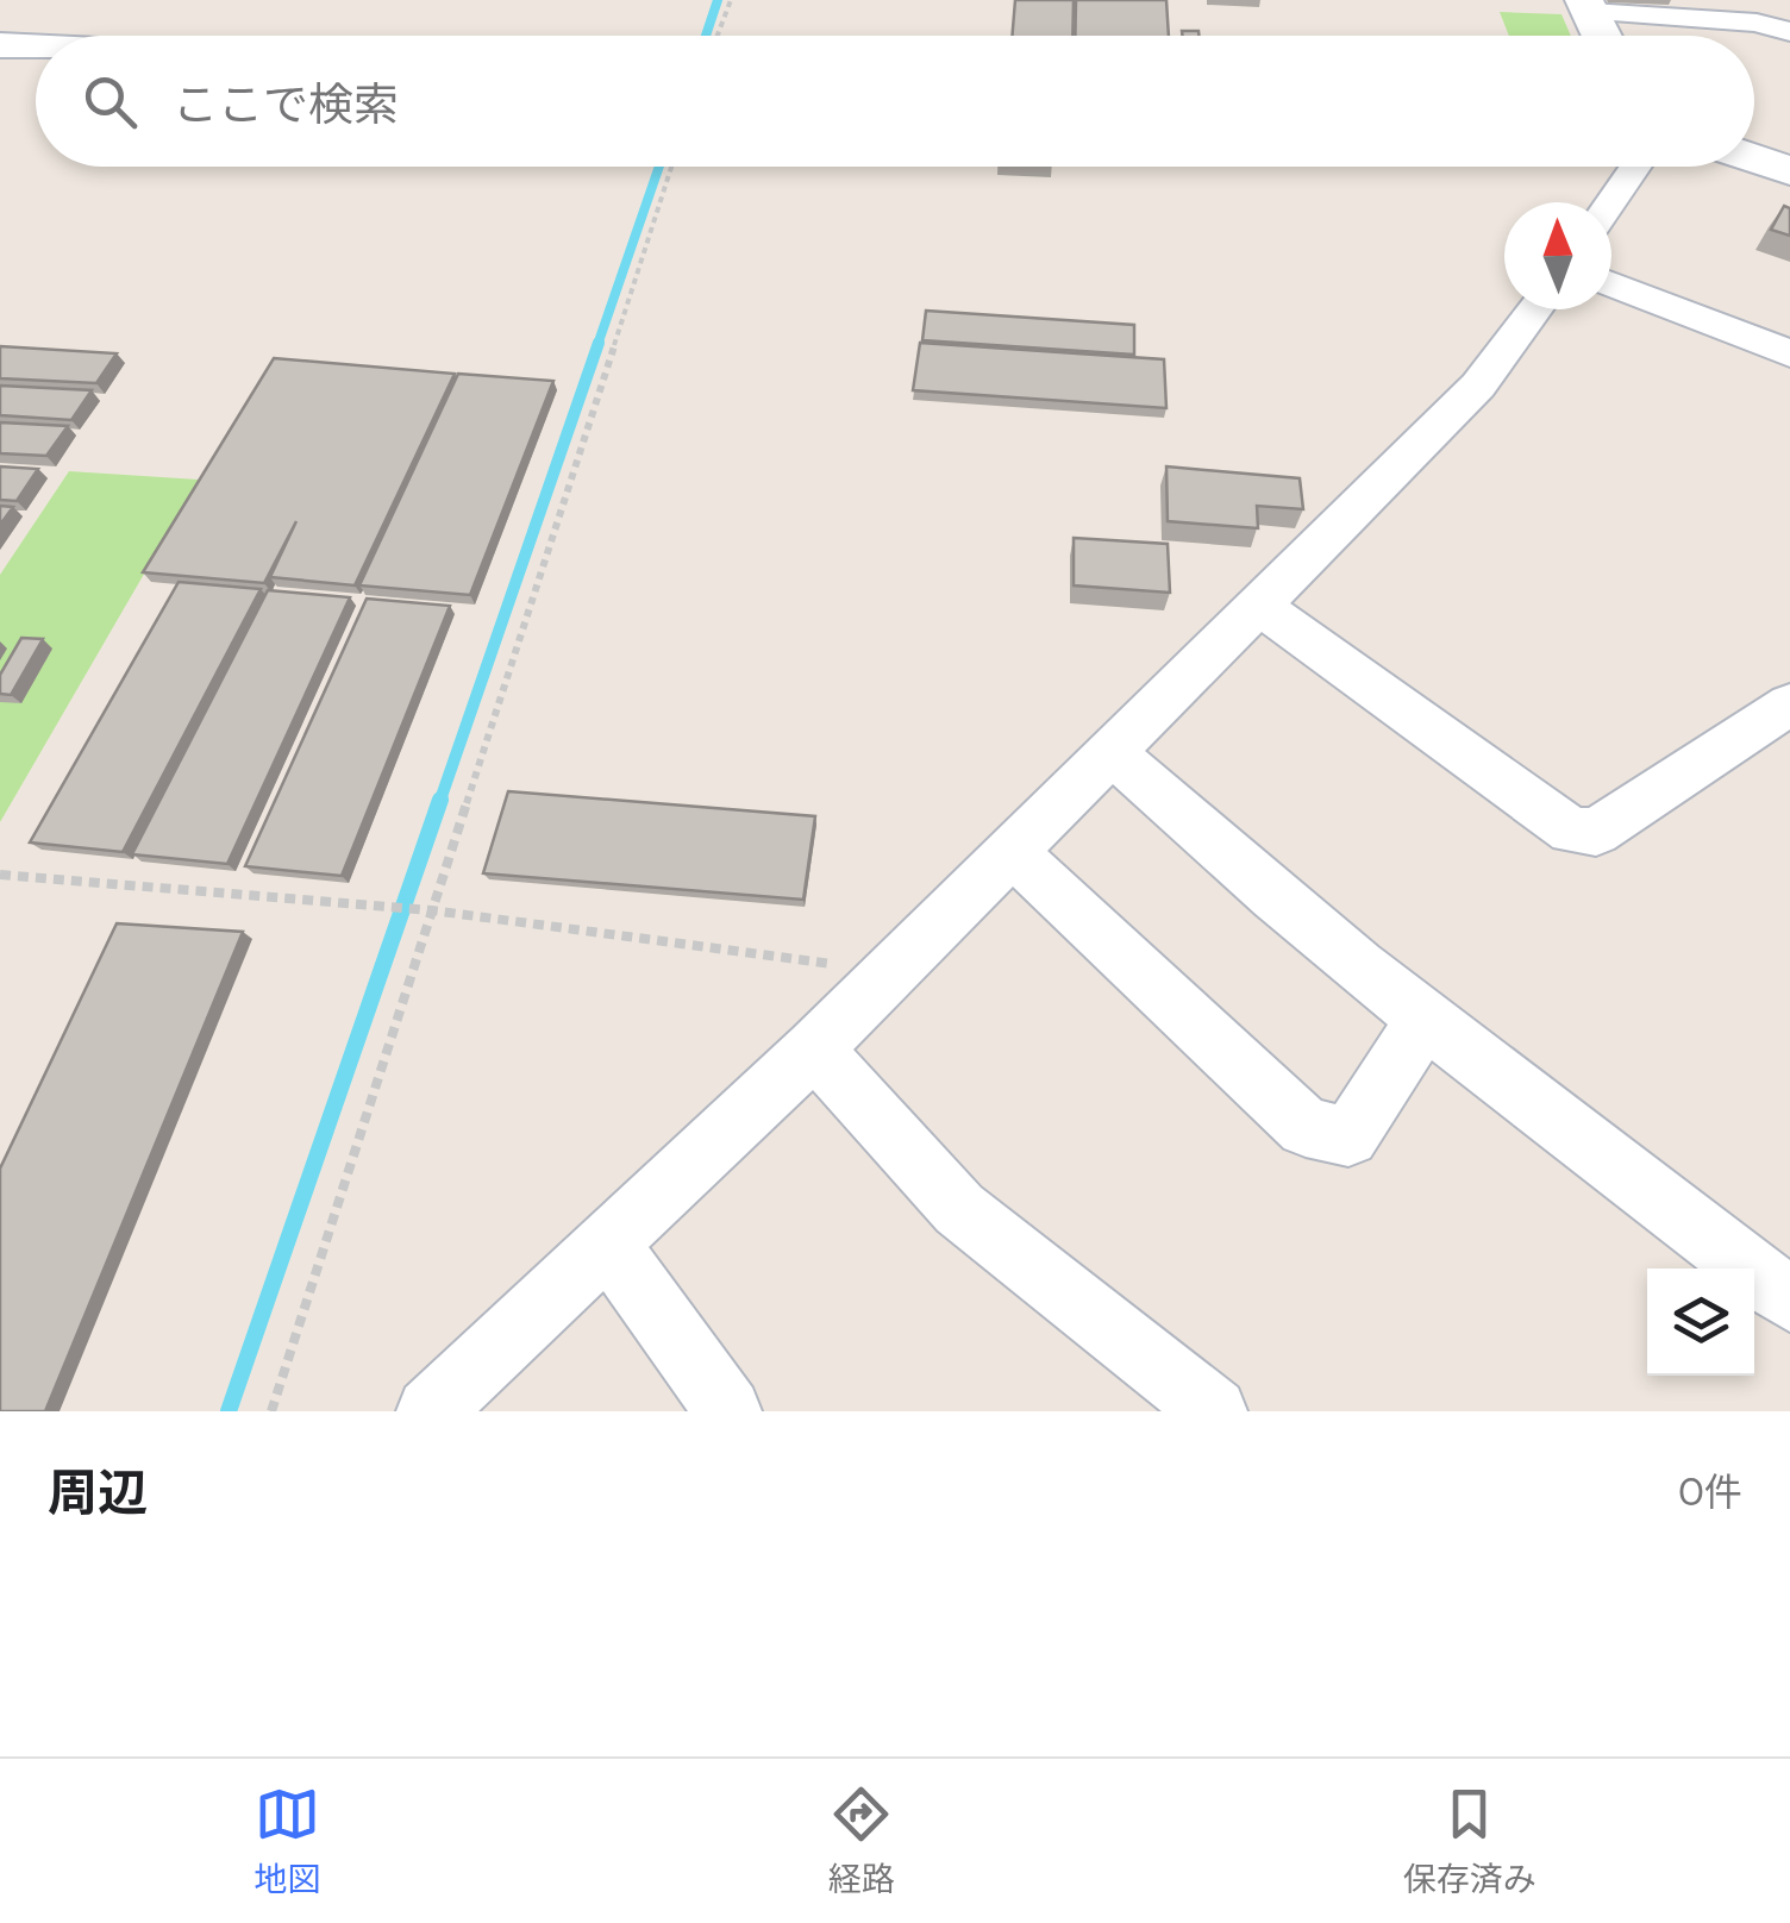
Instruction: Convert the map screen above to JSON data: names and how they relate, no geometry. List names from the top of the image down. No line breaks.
{"north":"top","page":{"search":"ここで検索","heading":["周辺","0件"],"nav":["地図","経路","保存済み"]}}
